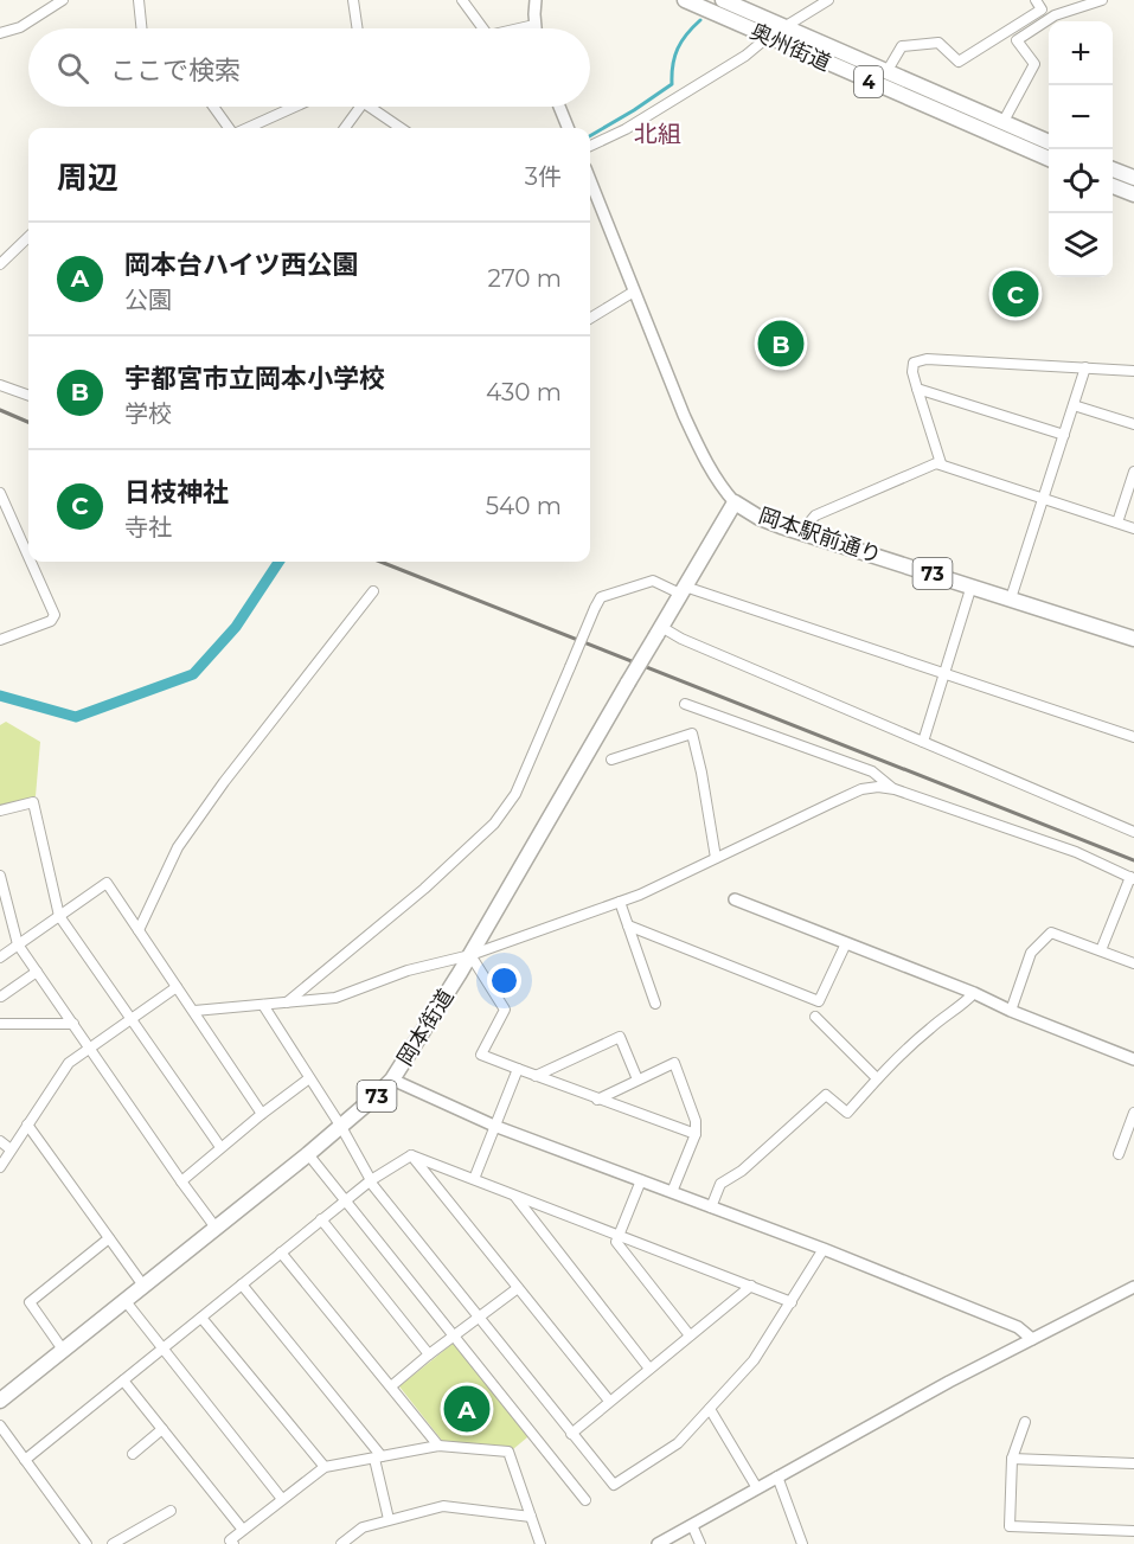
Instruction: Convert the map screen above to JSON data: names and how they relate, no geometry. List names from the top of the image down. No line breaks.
{"streets":{"main road":["奥州街道","4","岡本駅前通り","73","岡本街道"]},"crossings":[["岡本駅前通り","73"],["73","岡本街道"]],"districts":["北組"],"page":{"map_buttons":["+","−"],"search":"ここで検索","heading":["周辺","3件"],"list":[{"mark":"A","name":"岡本台ハイツ西公園","note":"公園","value":"270 m"},{"mark":"B","name":"宇都宮市立岡本小学校","note":"学校","value":"430 m"},{"mark":"C","name":"日枝神社","note":"寺社","value":"540 m"}],"pins":["C","B","A"]}}
